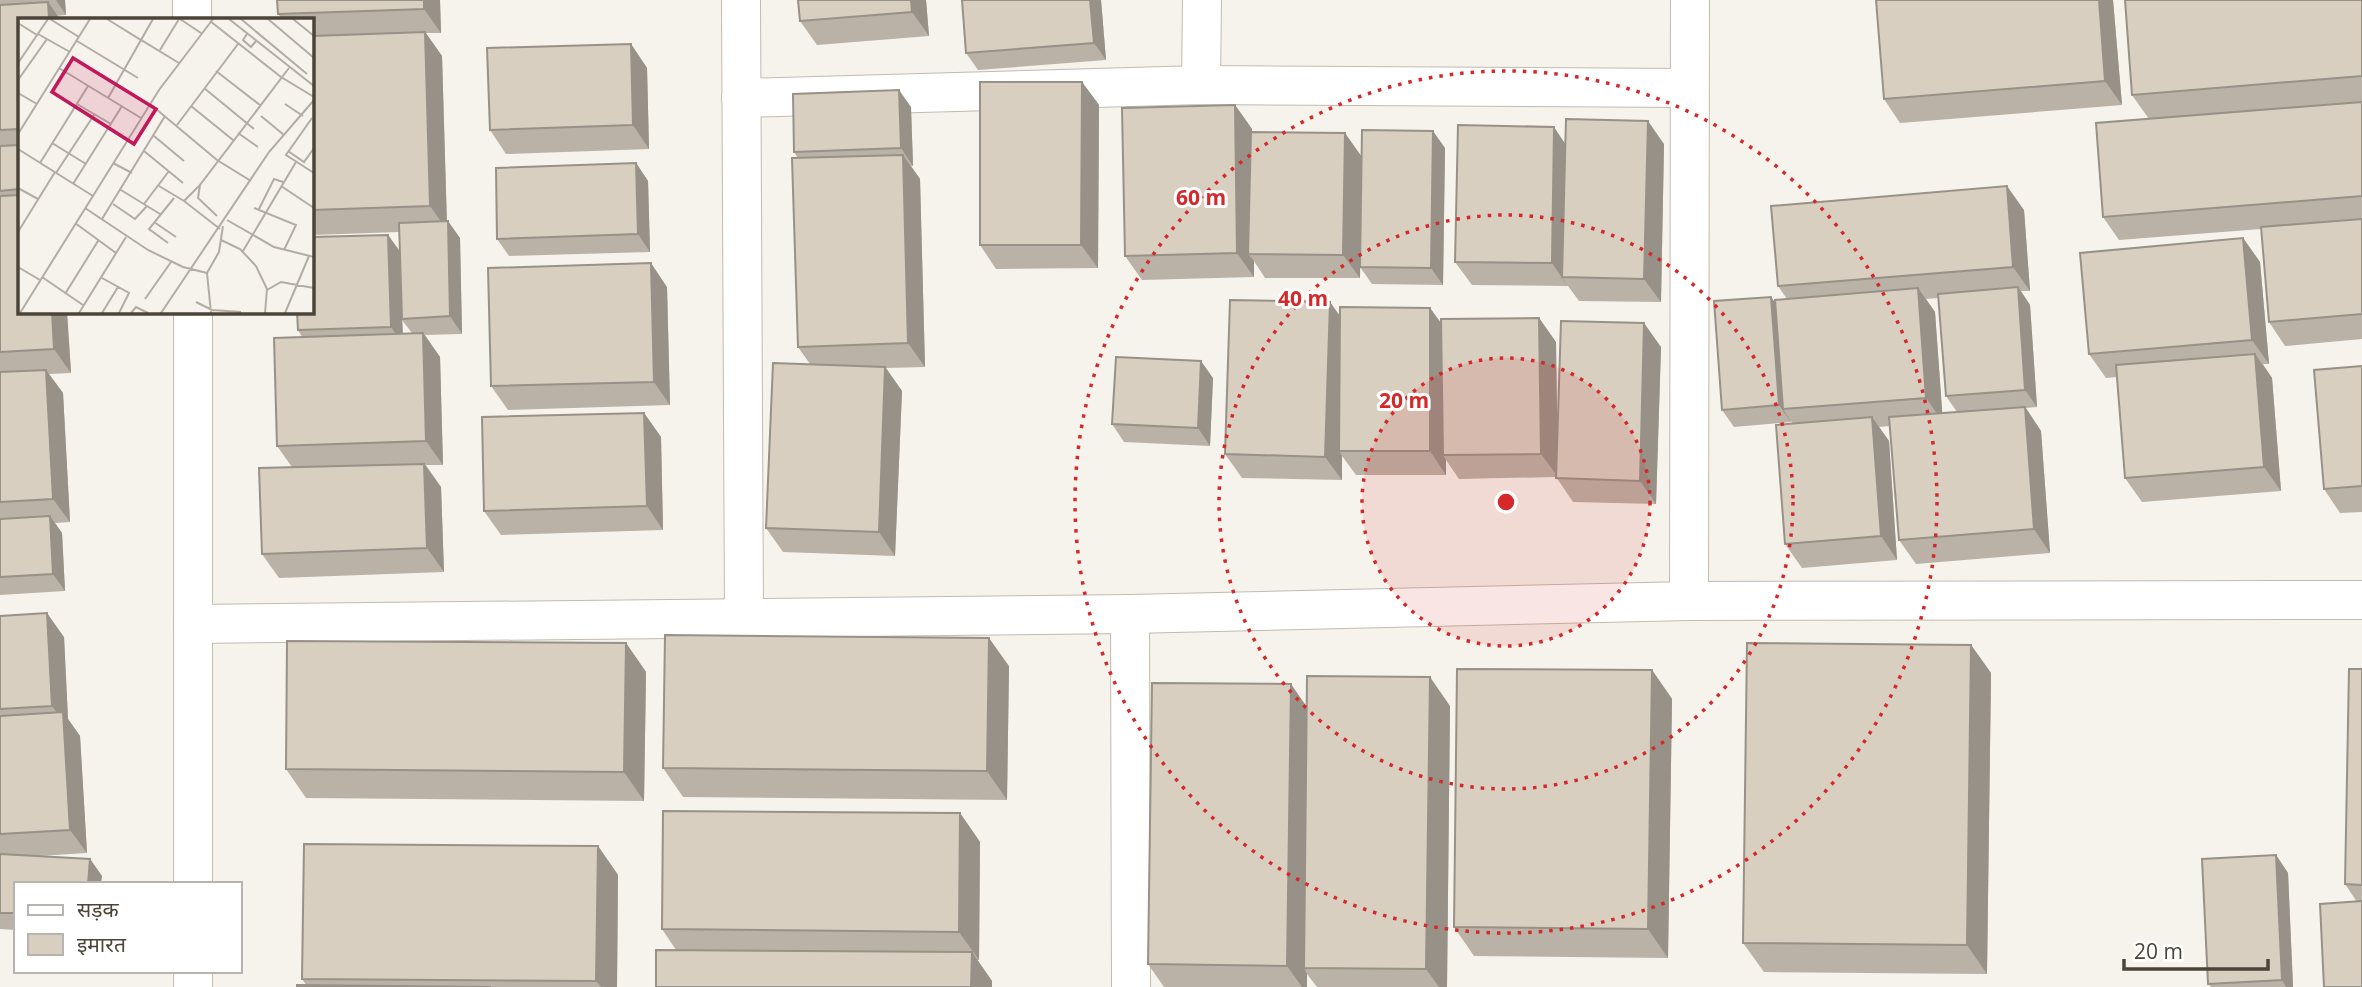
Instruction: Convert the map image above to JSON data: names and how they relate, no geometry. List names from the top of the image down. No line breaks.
{"legend":["सड़क","इमारत"],"scale_bar":"20 m","rings":["60 m","40 m","20 m"]}
